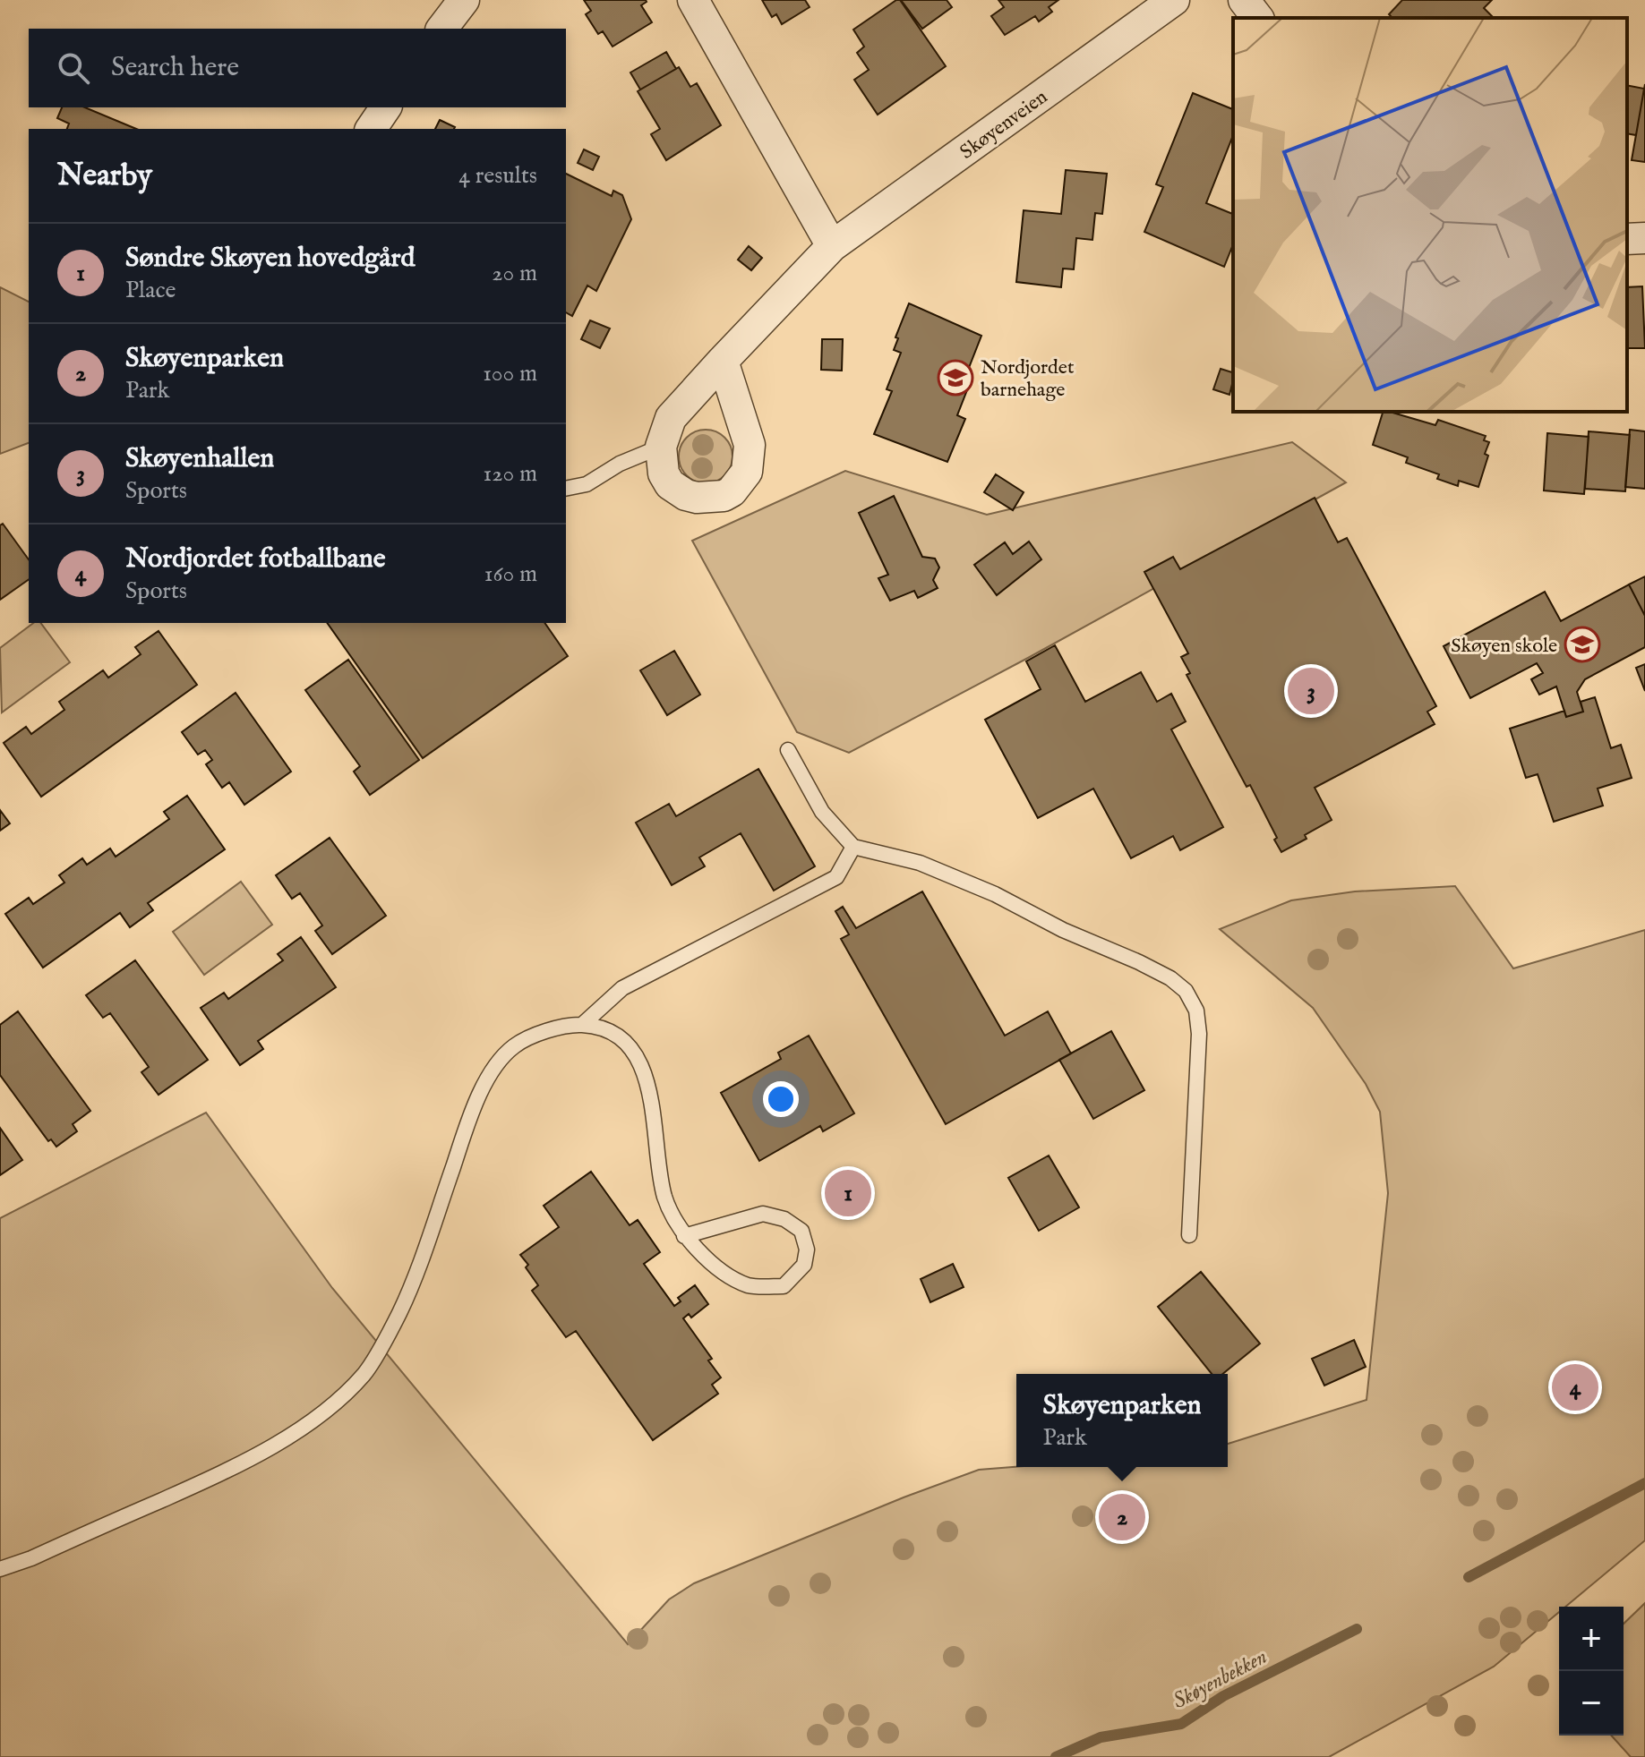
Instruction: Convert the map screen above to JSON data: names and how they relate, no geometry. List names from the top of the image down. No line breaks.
{"streets":{"street":["Skøyenveien"]},"water":["Skøyenbekken"],"places":{"school or university":["Nordjordet barnehage","Skøyen skole"]},"page":{"search":"Search here","heading":["Nearby","4 results"],"list":[{"mark":"1","name":"Søndre Skøyen hovedgård","note":"Place","value":"20 m"},{"mark":"2","name":"Skøyenparken","note":"Park","value":"100 m"},{"mark":"3","name":"Skøyenhallen","note":"Sports","value":"120 m"},{"mark":"4","name":"Nordjordet fotballbane","note":"Sports","value":"160 m"}],"pins":["3","1","4","2"],"popup":["Skøyenparken","Park"],"map_buttons":["+","−"]}}
